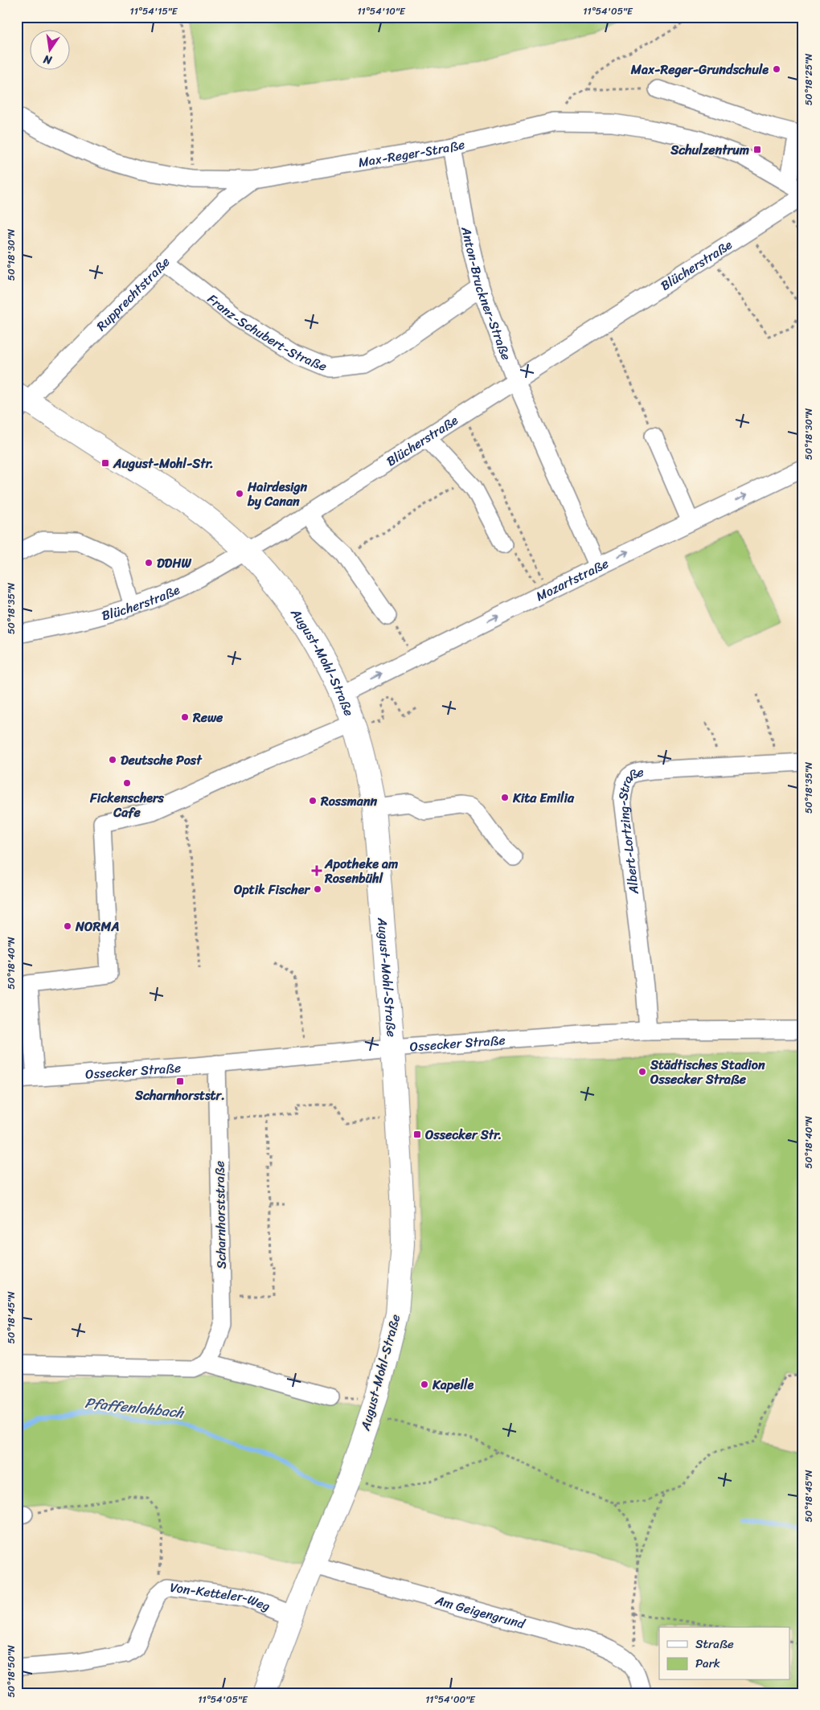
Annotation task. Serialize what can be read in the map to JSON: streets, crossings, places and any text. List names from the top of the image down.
{
  "streets": {
    "main road": ["August-Mohl-Straße"],
    "street": [
      "Max-Reger-Straße",
      "Blücherstraße",
      "Anton-Bruckner-Straße",
      "Rupprechtstraße",
      "Franz-Schubert-Straße",
      "Mozartstraße",
      "Albert-Lortzing-Straße",
      "Ossecker Straße",
      "Scharnhorststraße",
      "Von-Ketteler-Weg",
      "Am Geigengrund"
    ]
  },
  "crossings": [
    ["Max-Reger-Straße", "Anton-Bruckner-Straße"],
    ["Max-Reger-Straße", "Rupprechtstraße"],
    ["Blücherstraße", "Anton-Bruckner-Straße"],
    ["Blücherstraße", "August-Mohl-Straße"],
    ["Anton-Bruckner-Straße", "Franz-Schubert-Straße"],
    ["Anton-Bruckner-Straße", "Mozartstraße"],
    ["Rupprechtstraße", "Franz-Schubert-Straße"],
    ["Rupprechtstraße", "August-Mohl-Straße"],
    ["Mozartstraße", "August-Mohl-Straße"],
    ["August-Mohl-Straße", "Ossecker Straße"],
    ["August-Mohl-Straße", "Von-Ketteler-Weg"],
    ["August-Mohl-Straße", "Am Geigengrund"],
    ["Albert-Lortzing-Straße", "Ossecker Straße"],
    ["Ossecker Straße", "Scharnhorststraße"]
  ],
  "one_way": ["Mozartstraße"],
  "water": ["Pfaffenlohbach"],
  "places": {
    "other": [
      "Max-Reger-Grundschule",
      "Hairdesign by Canan",
      "DDHW",
      "Rewe",
      "Deutsche Post",
      "Fickenschers Cafe",
      "Kita Emilia",
      "Rossmann",
      "Optik Fischer",
      "NORMA",
      "Städtisches Stadion Ossecker Straße",
      "Kapelle"
    ],
    "transit": [
      "Schulzentrum",
      "August-Mohl-Str.",
      "Scharnhorststr.",
      "Ossecker Str."
    ],
    "health": ["Apotheke am Rosenbühl"]
  },
  "legend": ["Straße", "Park"],
  "north": "bottom",
  "coordinates": [
    "11°54'15\"E",
    "11°54'10\"E",
    "11°54'05\"E",
    "50°18'25\"N",
    "50°18'30\"N",
    "50°18'35\"N",
    "50°18'40\"N",
    "50°18'45\"N",
    "50°18'50\"N",
    "11°54'00\"E"
  ]
}
